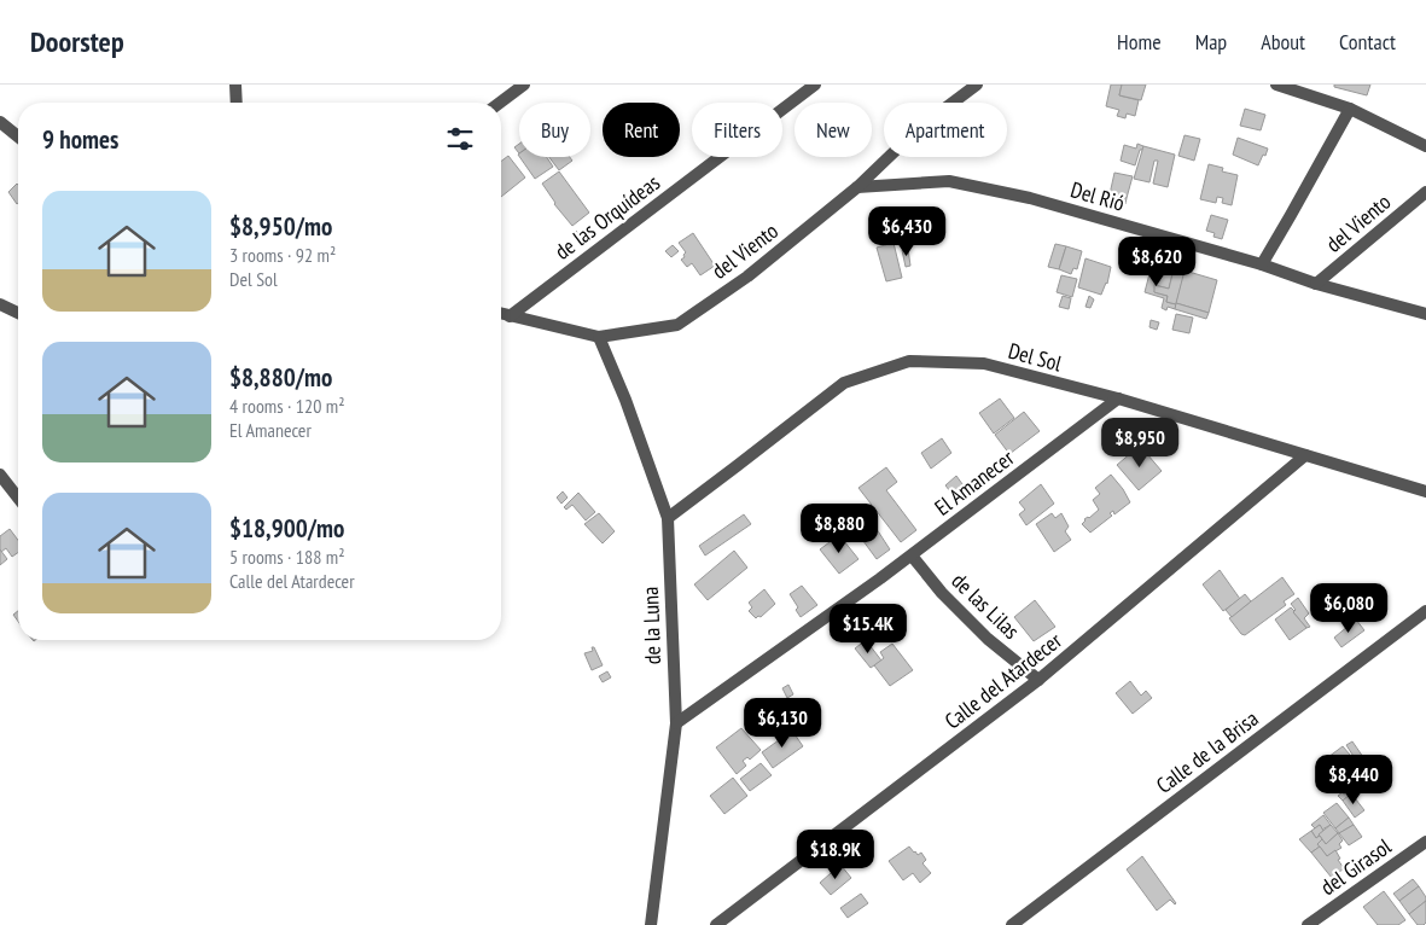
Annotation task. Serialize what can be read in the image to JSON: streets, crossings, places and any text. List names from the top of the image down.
{
  "streets": {
    "street": [
      "Del Rió",
      "de las Orquídeas",
      "del Viento",
      "Del Sol",
      "El Amanecer",
      "de las Lilas",
      "de la Luna",
      "Calle del Atardecer",
      "Calle de la Brisa",
      "del Girasol"
    ]
  },
  "crossings": [
    ["Del Rió", "del Viento"],
    ["de las Orquídeas", "del Viento"],
    ["del Viento", "de la Luna"],
    ["Del Sol", "El Amanecer"],
    ["Del Sol", "de la Luna"],
    ["Del Sol", "Calle del Atardecer"],
    ["El Amanecer", "de las Lilas"],
    ["El Amanecer", "de la Luna"],
    ["de las Lilas", "Calle del Atardecer"]
  ],
  "page": {
    "header": "Doorstep",
    "nav": [
      "Home",
      "Map",
      "About",
      "Contact"
    ],
    "chip": [
      "Buy",
      "Rent",
      "Filters",
      "New",
      "Apartment"
    ],
    "heading": "9 homes",
    "list": [
      {
        "name": "$8,950/mo",
        "note": "3 rooms · 92 m² · Del Sol"
      },
      {
        "name": "$8,880/mo",
        "note": "4 rooms · 120 m² · El Amanecer"
      },
      {
        "name": "$18,900/mo",
        "note": "5 rooms · 188 m² · Calle del Atardecer"
      }
    ],
    "price": [
      "$6,430",
      "$8,620",
      "$8,950",
      "$8,880",
      "$6,080",
      "$15.4K",
      "$6,130",
      "$8,440",
      "$18.9K"
    ]
  }
}
